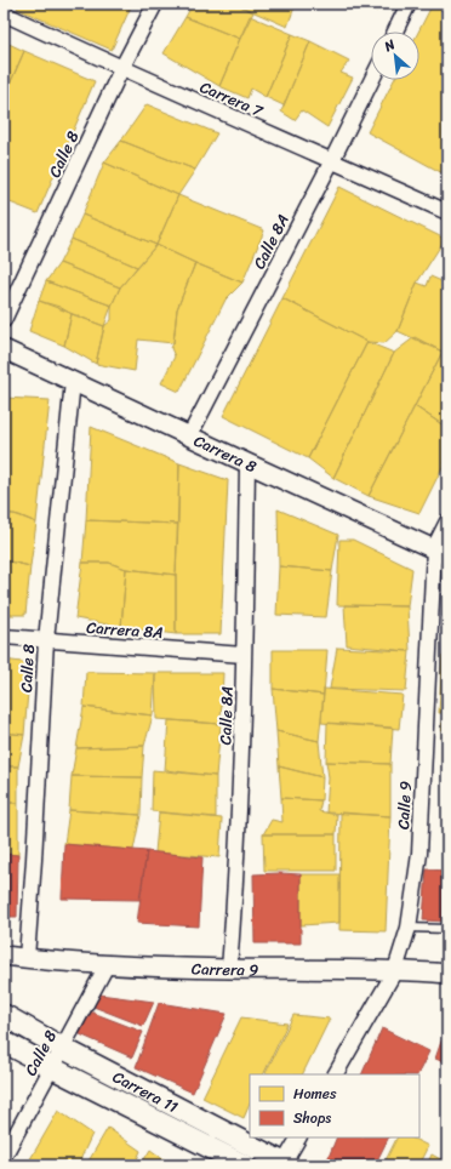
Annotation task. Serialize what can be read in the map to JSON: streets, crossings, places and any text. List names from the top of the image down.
{
  "streets": {
    "main road": ["Carrera 11"],
    "street": [
      "Carrera 7",
      "Calle 8",
      "Calle 8A",
      "Carrera 8",
      "Carrera 8A",
      "Calle 9",
      "Carrera 9"
    ]
  },
  "crossings": [
    ["Carrera 7", "Calle 8"],
    ["Carrera 7", "Calle 8A"],
    ["Calle 8", "Carrera 8"],
    ["Calle 8", "Carrera 8A"],
    ["Calle 8", "Carrera 9"],
    ["Calle 8", "Carrera 11"],
    ["Calle 8A", "Carrera 8"],
    ["Calle 8A", "Carrera 8A"],
    ["Calle 8A", "Carrera 9"],
    ["Carrera 8", "Calle 9"],
    ["Calle 9", "Carrera 9"]
  ],
  "legend": ["Homes", "Shops"],
  "north": "top left"
}
